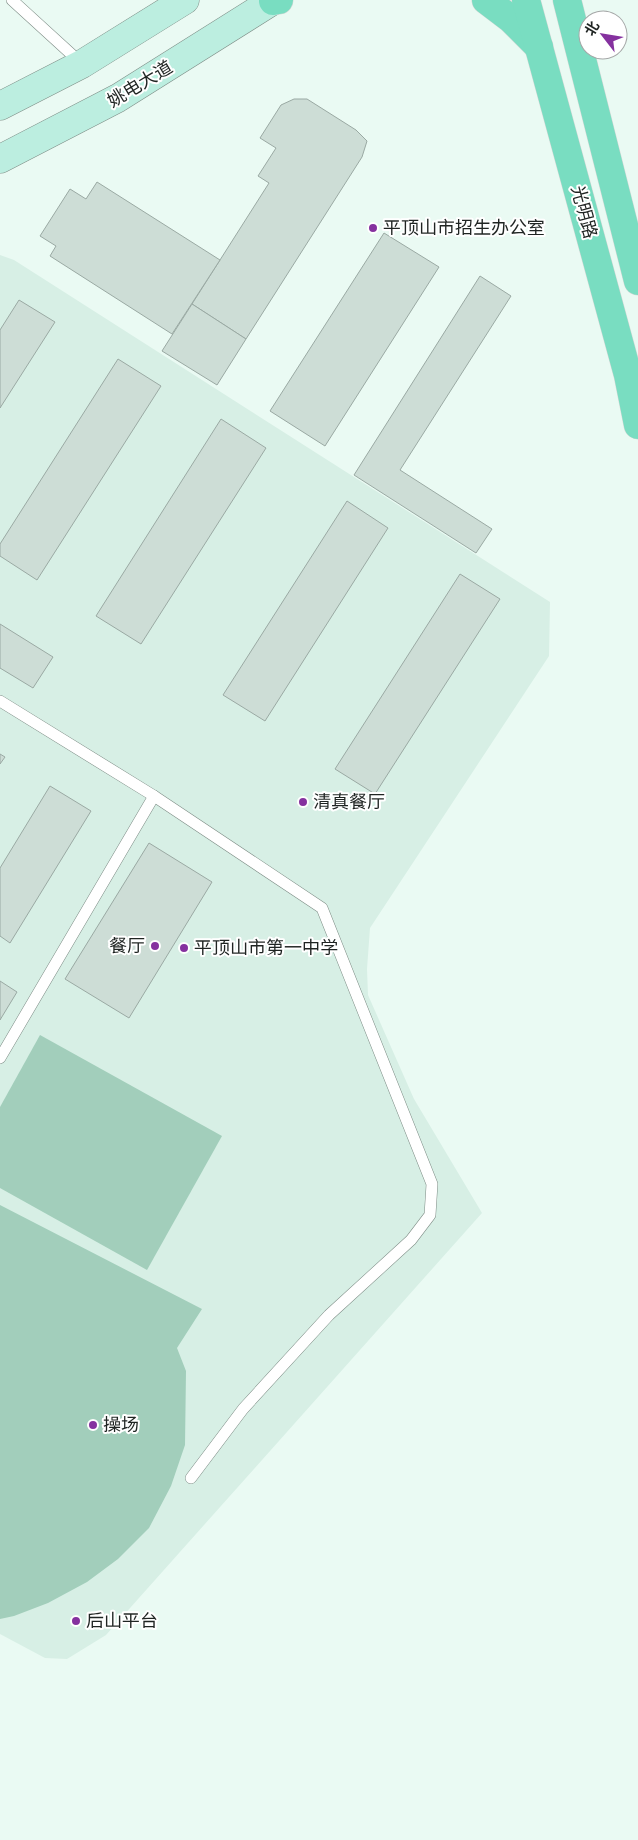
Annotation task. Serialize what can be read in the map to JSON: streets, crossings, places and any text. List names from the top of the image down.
{
  "streets": {
    "main road": ["姚电大道", "光明路"]
  },
  "places": [
    "平顶山市招生办公室",
    "清真餐厅",
    "餐厅",
    "平顶山市第一中学",
    "操场",
    "后山平台"
  ],
  "north": "top left"
}
